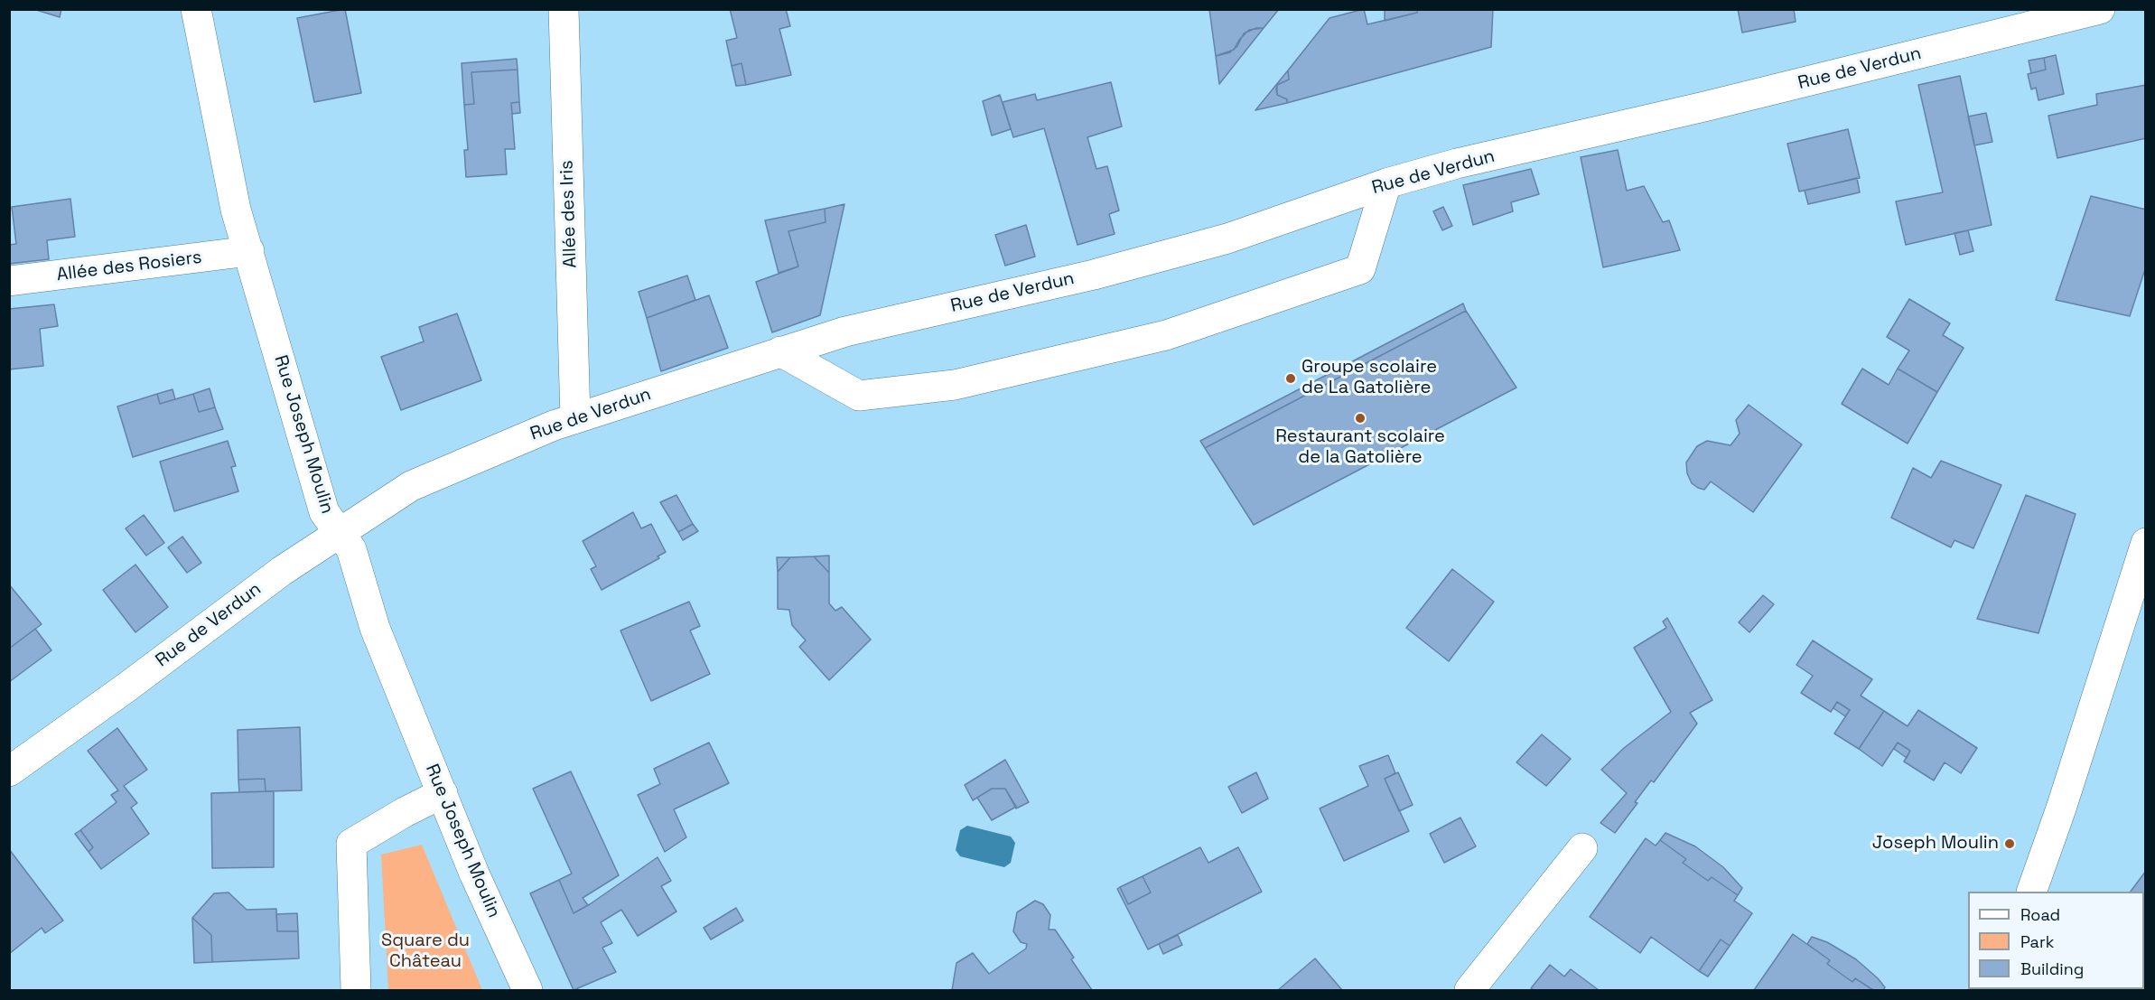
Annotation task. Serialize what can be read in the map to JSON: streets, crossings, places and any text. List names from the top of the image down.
{
  "streets": {
    "street": [
      "Rue de Verdun",
      "Allée des Iris",
      "Allée des Rosiers",
      "Rue Joseph Moulin"
    ]
  },
  "crossings": [
    ["Rue de Verdun", "Allée des Iris"],
    ["Rue de Verdun", "Rue Joseph Moulin"],
    ["Allée des Rosiers", "Rue Joseph Moulin"]
  ],
  "parks": ["Square du Château"],
  "places": ["Groupe scolaire de La Gatolière", "Restaurant scolaire de la Gatolière", "Joseph Moulin"],
  "legend": ["Road", "Park", "Building"]
}
